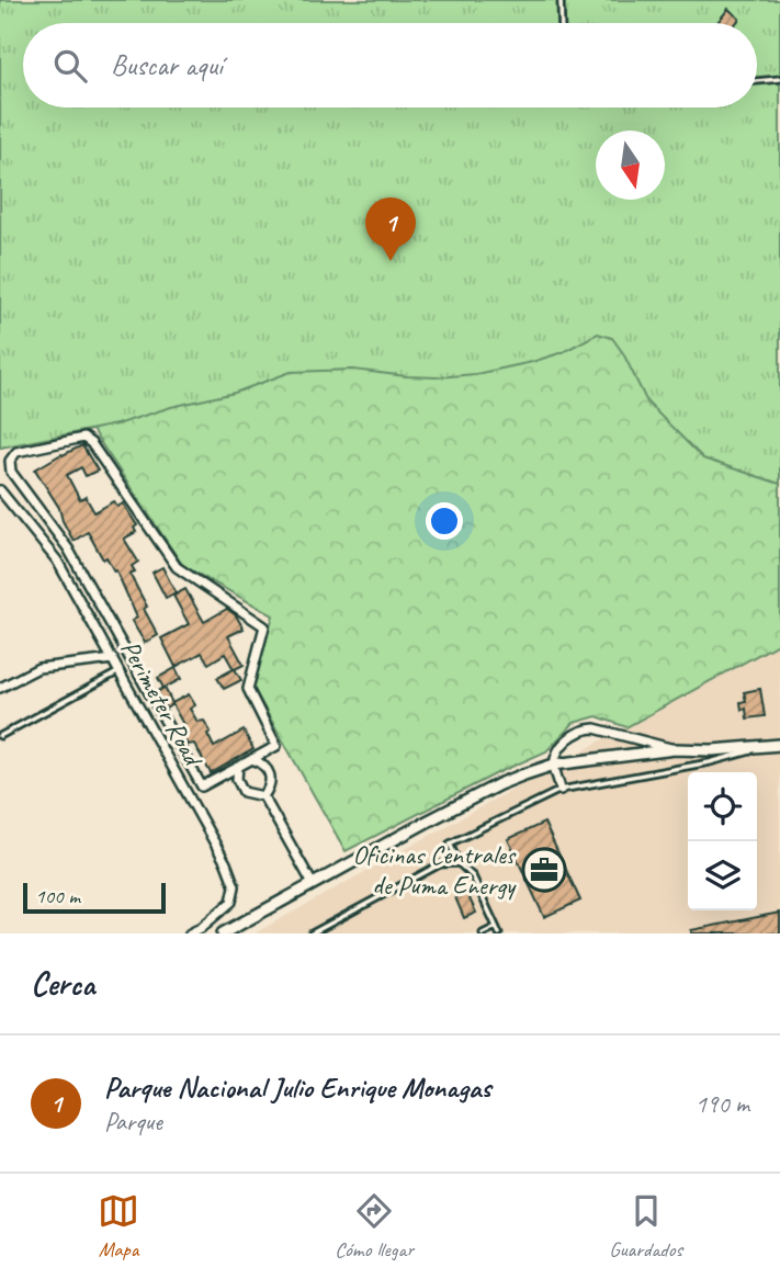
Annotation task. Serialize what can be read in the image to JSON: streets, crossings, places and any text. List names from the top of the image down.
{
  "streets": {
    "street": ["Perimeter Road"]
  },
  "places": {
    "office": ["Oficinas Centrales de Puma Energy"]
  },
  "scale_bar": "100 m",
  "north": "bottom",
  "page": {
    "search": "Buscar aquí",
    "pins": "1",
    "scale": "100 m",
    "heading": "Cerca",
    "list": [
      {
        "mark": "1",
        "name": "Parque Nacional Julio Enrique Monagas",
        "note": "Parque",
        "value": "190 m"
      }
    ],
    "nav": ["Mapa", "Cómo llegar", "Guardados"]
  }
}
